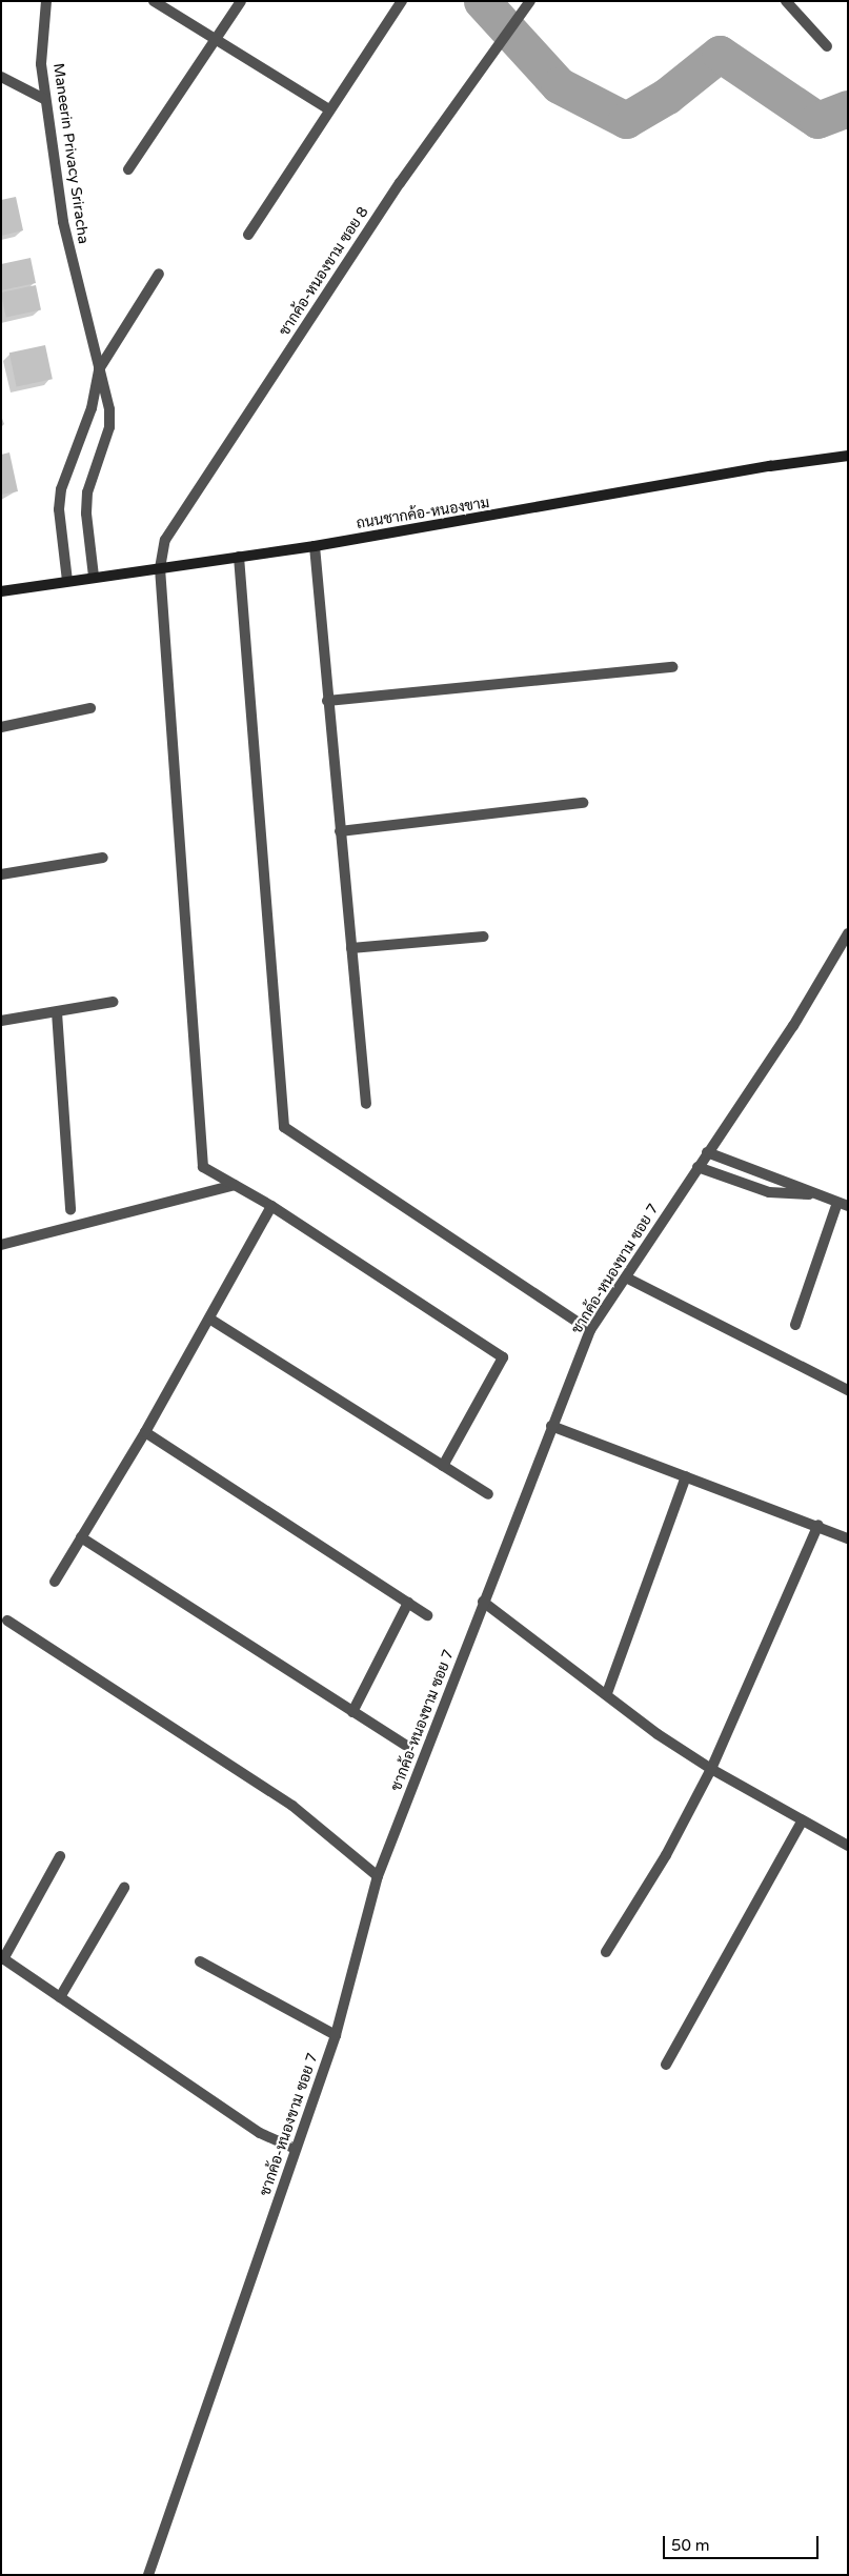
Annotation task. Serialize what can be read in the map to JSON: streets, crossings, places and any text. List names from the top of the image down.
{
  "streets": {
    "street": [
      "Maneerin Privacy Sriracha",
      "ชากค้อ-หนองขาม ซอย 8",
      "ถนนชากค้อ-หนองขาม",
      "ชากค้อ-หนองขาม ซอย 7"
    ]
  },
  "crossings": [
    ["Maneerin Privacy Sriracha", "ถนนชากค้อ-หนองขาม"],
    ["ชากค้อ-หนองขาม ซอย 8", "ถนนชากค้อ-หนองขาม"]
  ],
  "scale_bar": "50 m"
}
